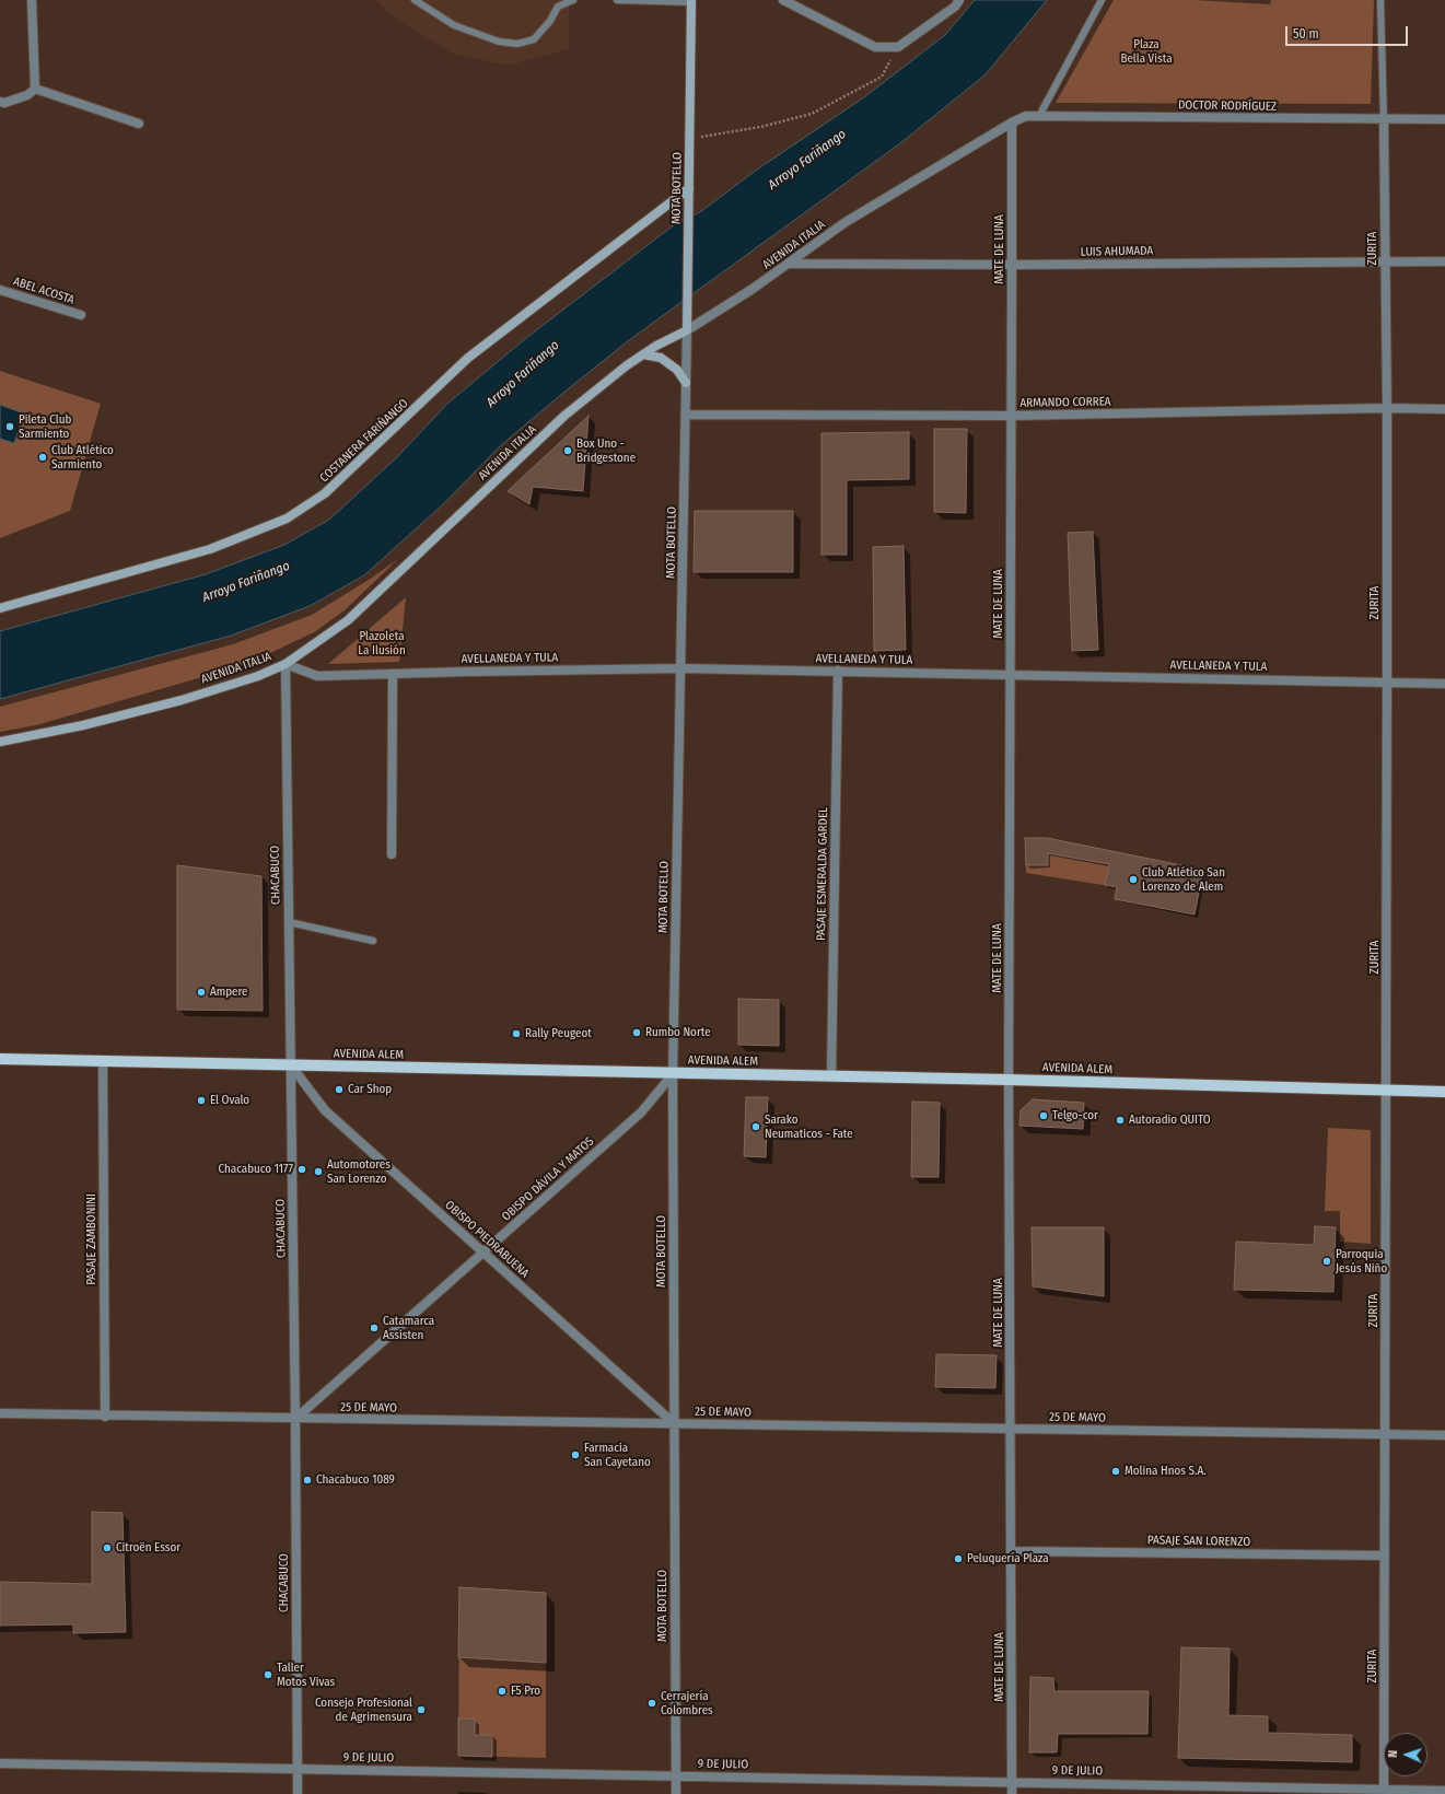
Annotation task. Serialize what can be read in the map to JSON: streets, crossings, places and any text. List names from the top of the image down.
{
  "streets": {
    "main road": ["AVENIDA ALEM"],
    "street": [
      "DOCTOR RODRÍGUEZ",
      "MOTA BOTELLO",
      "AVENIDA ITALIA",
      "ZURITA",
      "MATE DE LUNA",
      "LUIS AHUMADA",
      "ABEL ACOSTA",
      "ARMANDO CORREA",
      "COSTANERA FARIÑANGO",
      "AVELLANEDA Y TULA",
      "PASAJE ESMERALDA GARDEL",
      "CHACABUCO",
      "OBISPO DÁVILA Y MATOS",
      "PASAJE ZAMBONINI",
      "OBISPO PIEDRABUENA",
      "25 DE MAYO",
      "PASAJE SAN LORENZO",
      "9 DE JULIO"
    ]
  },
  "crossings": [
    ["DOCTOR RODRÍGUEZ", "AVENIDA ITALIA"],
    ["DOCTOR RODRÍGUEZ", "ZURITA"],
    ["DOCTOR RODRÍGUEZ", "MATE DE LUNA"],
    ["MOTA BOTELLO", "AVENIDA ITALIA"],
    ["MOTA BOTELLO", "ARMANDO CORREA"],
    ["MOTA BOTELLO", "COSTANERA FARIÑANGO"],
    ["MOTA BOTELLO", "AVELLANEDA Y TULA"],
    ["MOTA BOTELLO", "AVENIDA ALEM"],
    ["MOTA BOTELLO", "OBISPO DÁVILA Y MATOS"],
    ["MOTA BOTELLO", "OBISPO PIEDRABUENA"],
    ["MOTA BOTELLO", "25 DE MAYO"],
    ["MOTA BOTELLO", "9 DE JULIO"],
    ["AVENIDA ITALIA", "MATE DE LUNA"],
    ["AVENIDA ITALIA", "LUIS AHUMADA"],
    ["AVENIDA ITALIA", "AVELLANEDA Y TULA"],
    ["AVENIDA ITALIA", "CHACABUCO"],
    ["ZURITA", "LUIS AHUMADA"],
    ["ZURITA", "ARMANDO CORREA"],
    ["ZURITA", "AVELLANEDA Y TULA"],
    ["ZURITA", "AVENIDA ALEM"],
    ["ZURITA", "25 DE MAYO"],
    ["ZURITA", "PASAJE SAN LORENZO"],
    ["ZURITA", "9 DE JULIO"],
    ["MATE DE LUNA", "LUIS AHUMADA"],
    ["MATE DE LUNA", "ARMANDO CORREA"],
    ["MATE DE LUNA", "AVELLANEDA Y TULA"],
    ["MATE DE LUNA", "AVENIDA ALEM"],
    ["MATE DE LUNA", "25 DE MAYO"],
    ["MATE DE LUNA", "PASAJE SAN LORENZO"],
    ["MATE DE LUNA", "9 DE JULIO"],
    ["AVELLANEDA Y TULA", "PASAJE ESMERALDA GARDEL"],
    ["AVELLANEDA Y TULA", "CHACABUCO"],
    ["PASAJE ESMERALDA GARDEL", "AVENIDA ALEM"],
    ["CHACABUCO", "AVENIDA ALEM"],
    ["CHACABUCO", "OBISPO DÁVILA Y MATOS"],
    ["CHACABUCO", "OBISPO PIEDRABUENA"],
    ["CHACABUCO", "25 DE MAYO"],
    ["CHACABUCO", "9 DE JULIO"],
    ["AVENIDA ALEM", "OBISPO DÁVILA Y MATOS"],
    ["AVENIDA ALEM", "PASAJE ZAMBONINI"],
    ["AVENIDA ALEM", "OBISPO PIEDRABUENA"],
    ["OBISPO DÁVILA Y MATOS", "OBISPO PIEDRABUENA"],
    ["OBISPO DÁVILA Y MATOS", "25 DE MAYO"],
    ["PASAJE ZAMBONINI", "25 DE MAYO"],
    ["OBISPO PIEDRABUENA", "25 DE MAYO"]
  ],
  "water": ["Arroyo Fariñango"],
  "parks": ["Plaza Bella Vista", "Plazoleta La Ilusión"],
  "places": [
    "Pileta Club Sarmiento",
    "Box Uno - Bridgestone",
    "Club Atlético Sarmiento",
    "Club Atlético San Lorenzo de Alem",
    "Ampere",
    "Rumbo Norte",
    "Rally Peugeot",
    "Car Shop",
    "El Ovalo",
    "Telgo-cor",
    "Autoradio QUITO",
    "Sarako Neumaticos - Fate",
    "Chacabuco 1177",
    "Automotores San Lorenzo",
    "Parroquia Jesús Niño",
    "Catamarca Assisten",
    "Farmacia San Cayetano",
    "Molina Hnos S.A.",
    "Chacabuco 1089",
    "Citroën Essor",
    "Peluquería Plaza",
    "Taller Motos Vivas",
    "F5 Pro",
    "Cerrajería Colombres",
    "Consejo Profesional de Agrimensura"
  ],
  "scale_bar": "50 m",
  "north": "left"
}
